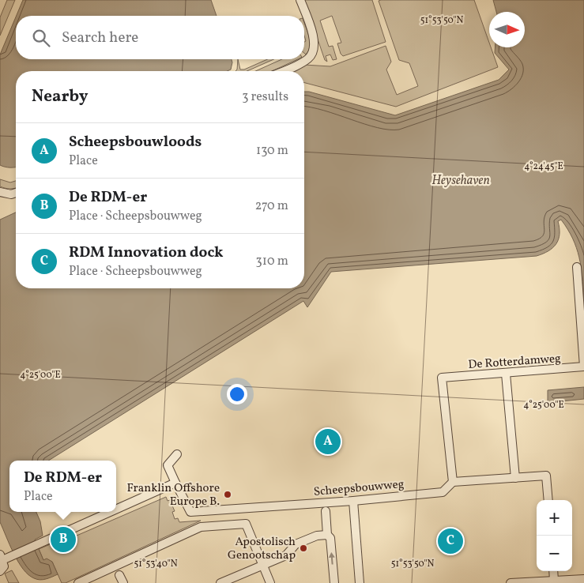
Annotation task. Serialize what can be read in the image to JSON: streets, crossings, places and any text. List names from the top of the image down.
{
  "streets": {
    "street": ["De Rotterdamweg", "Scheepsbouwweg"]
  },
  "crossings": [
    ["De Rotterdamweg", "Scheepsbouwweg"]
  ],
  "water": ["Heysehaven"],
  "places": ["Franklin Offshore Europe B.", "Apostolisch Genootschap"],
  "north": "right",
  "page": {
    "search": "Search here",
    "heading": ["Nearby", "3 results"],
    "list": [
      {
        "mark": "A",
        "name": "Scheepsbouwloods",
        "note": "Place",
        "value": "130 m"
      },
      {
        "mark": "B",
        "name": "De RDM-er",
        "note": "Place · Scheepsbouwweg",
        "value": "270 m"
      },
      {
        "mark": "C",
        "name": "RDM Innovation dock",
        "note": "Place · Scheepsbouwweg",
        "value": "310 m"
      }
    ],
    "pins": ["A", "B", "C"],
    "popup": ["De RDM-er", "Place"],
    "map_buttons": ["+", "−"]
  },
  "coordinates": [
    "51°53'50\"N",
    "4°24'45\"E",
    "4°25'00\"E",
    "51°53'40\"N"
  ]
}
